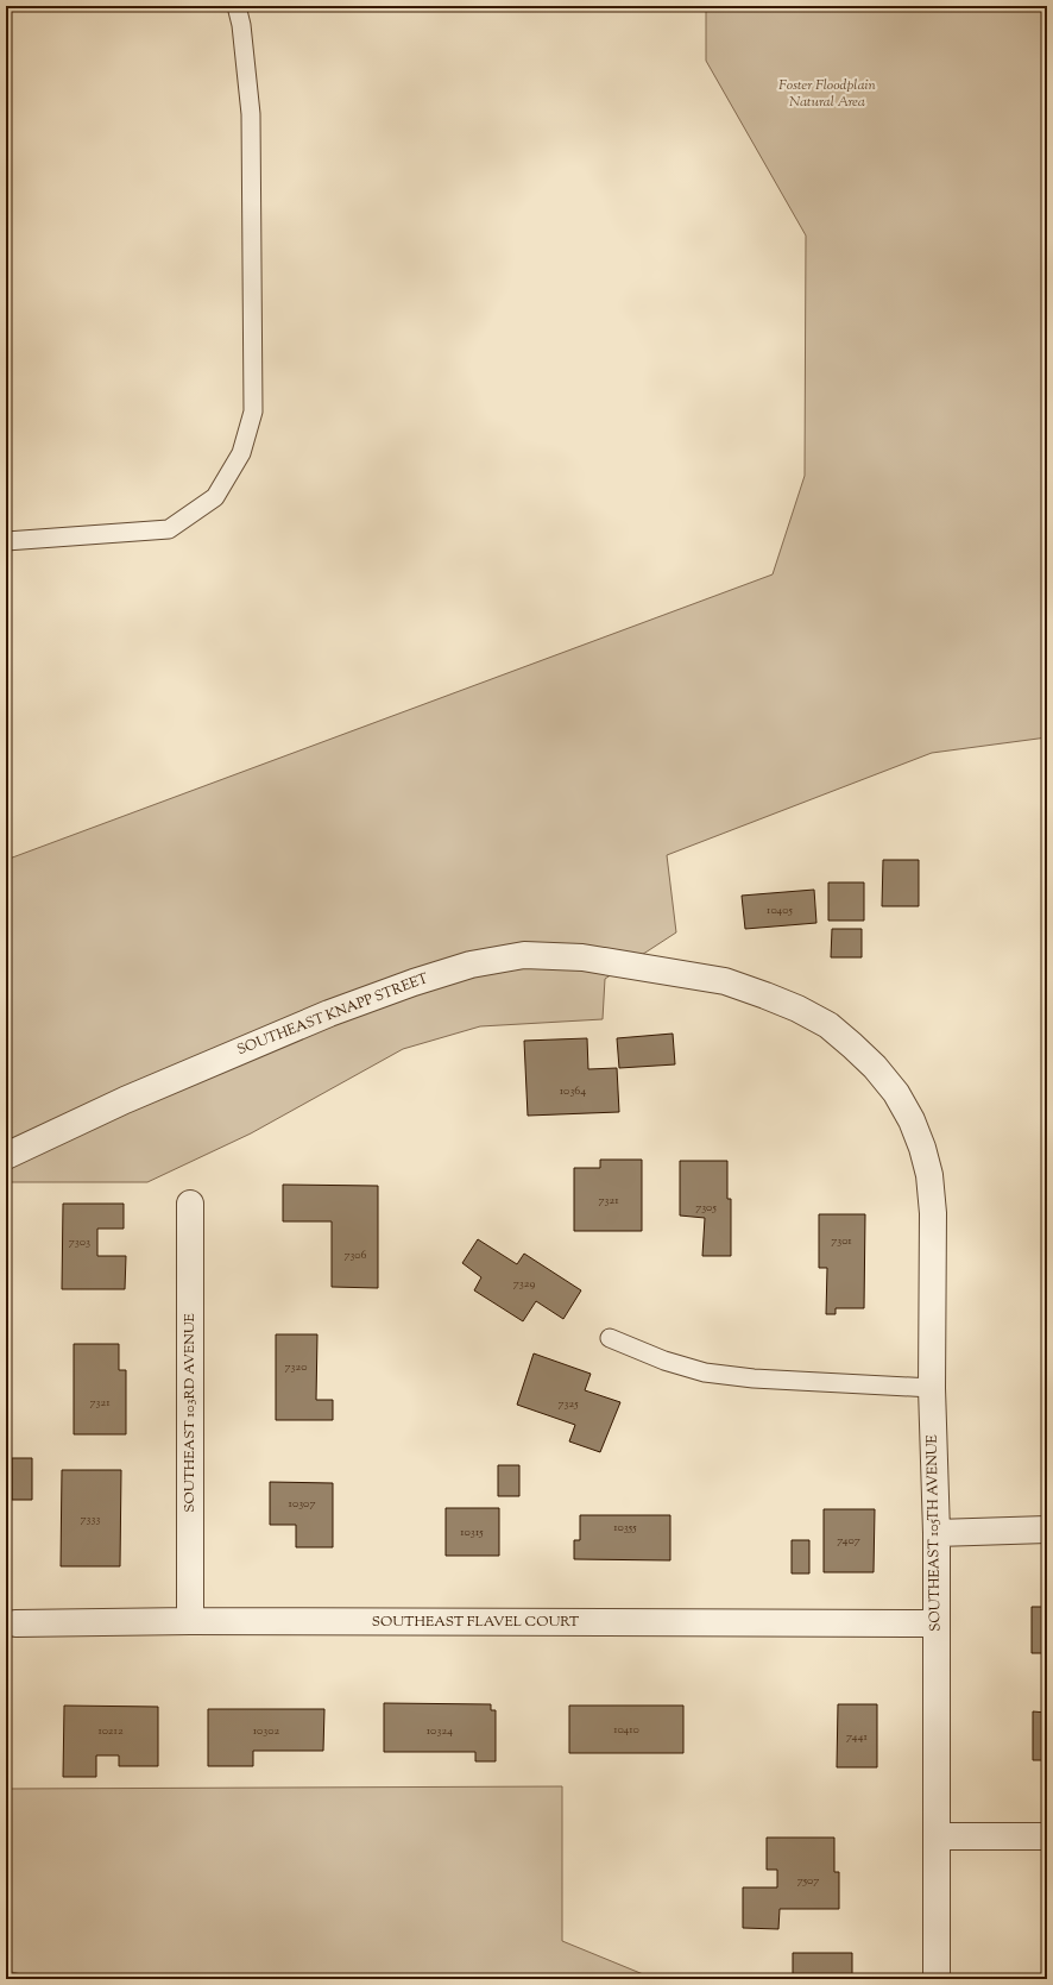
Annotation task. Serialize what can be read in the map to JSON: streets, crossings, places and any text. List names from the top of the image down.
{
  "streets": {
    "street": [
      "SOUTHEAST KNAPP STREET",
      "SOUTHEAST 103RD AVENUE",
      "SOUTHEAST 105TH AVENUE",
      "SOUTHEAST FLAVEL COURT"
    ]
  },
  "crossings": [
    ["SOUTHEAST KNAPP STREET", "SOUTHEAST 105TH AVENUE"],
    ["SOUTHEAST 103RD AVENUE", "SOUTHEAST FLAVEL COURT"],
    ["SOUTHEAST 105TH AVENUE", "SOUTHEAST FLAVEL COURT"]
  ],
  "parks": ["Foster Floodplain Natural Area"],
  "house_numbers": [
    "10405",
    "10364",
    "7321",
    "7305",
    "7301",
    "7303",
    "7306",
    "7329",
    "7320",
    "7321",
    "7325",
    "10307",
    "7333",
    "10355",
    "10315",
    "7407",
    "10410",
    "10212",
    "10302",
    "10324",
    "7441",
    "7507"
  ]
}
